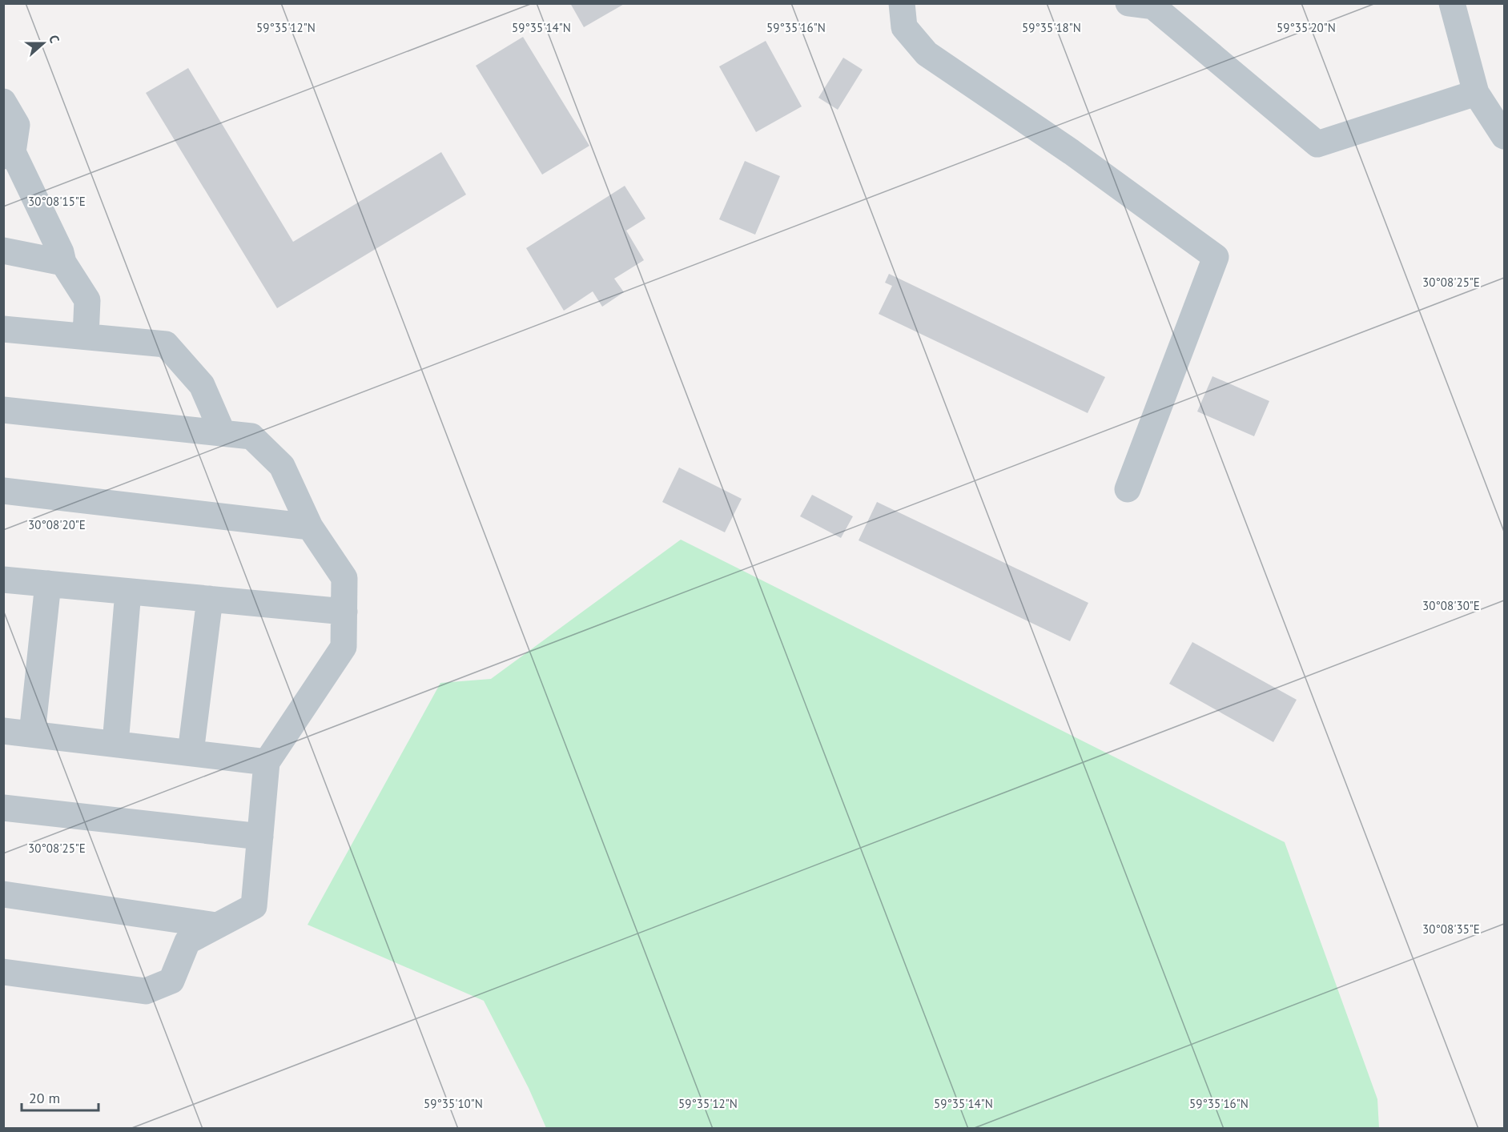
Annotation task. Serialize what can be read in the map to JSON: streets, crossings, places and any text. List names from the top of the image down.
{
  "scale_bar": "20 m",
  "north": "right",
  "coordinates": [
    "59°35'18\"N",
    "59°35'20\"N",
    "59°35'12\"N",
    "59°35'14\"N",
    "59°35'16\"N",
    "30°08'15\"E",
    "30°08'25\"E",
    "30°08'20\"E",
    "30°08'30\"E",
    "30°08'35\"E",
    "59°35'10\"N"
  ]
}
